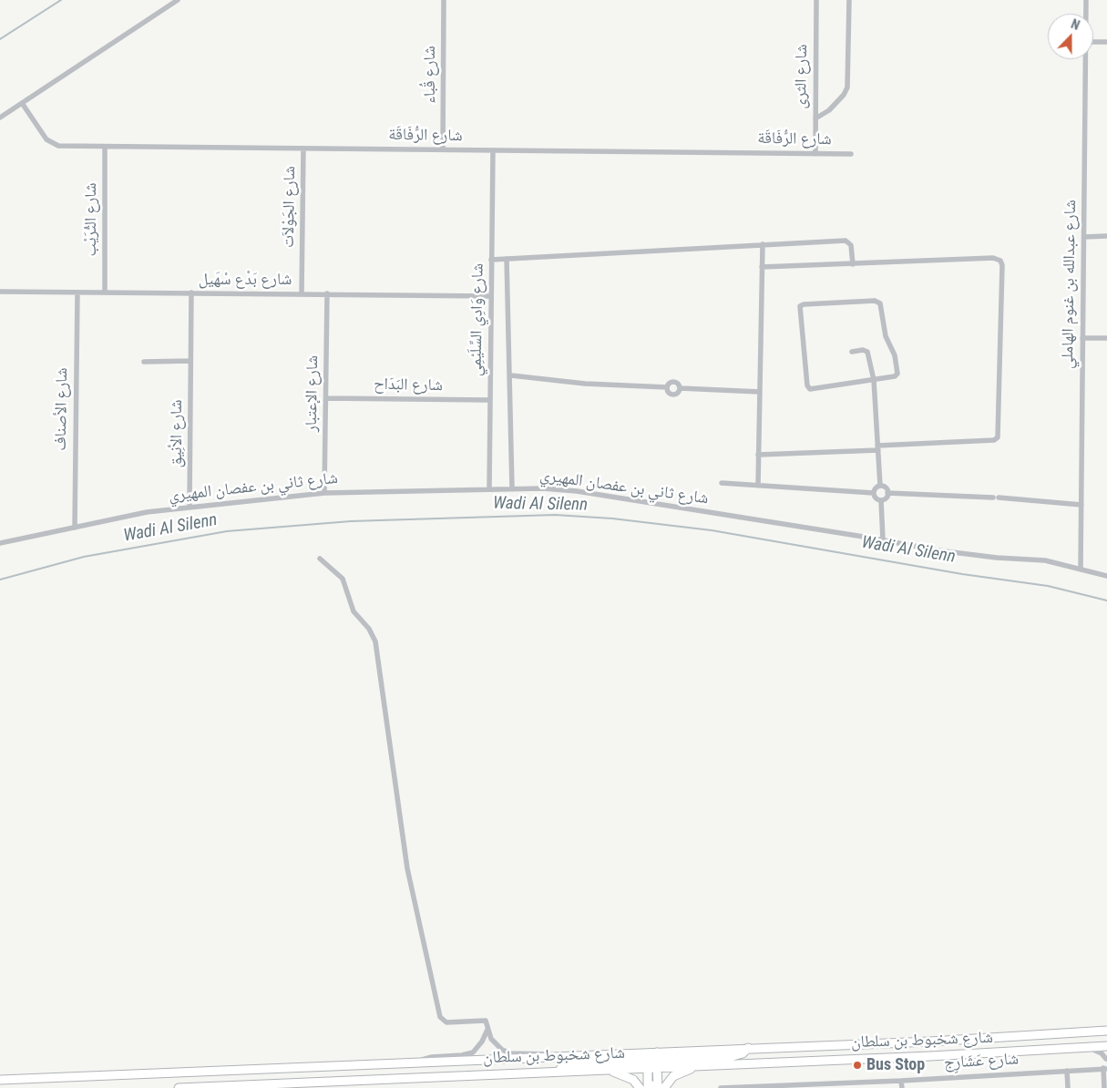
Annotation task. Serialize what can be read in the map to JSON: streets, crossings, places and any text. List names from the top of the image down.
{
  "streets": {
    "main road": ["شارع شخبوط بن سلطان"],
    "street": [
      "شارع قُباء",
      "شارع الثرى",
      "شارع الرُّفَاقَة",
      "شارع الجَوْلاَت",
      "شارع الثُرَيْب",
      "شارع بَدْع سْهَيل",
      "شارع عبدالله بن غنوم الهاملي",
      "شارع وَادِي السِّلَيْمِي",
      "شارع البَدَاح",
      "شارع الإعتبار",
      "شارع الأصناف",
      "شارع الأنِيق",
      "شارع ثاني بن عفصان المهيري",
      "شارع عَشَارِج"
    ]
  },
  "crossings": [
    ["شارع قُباء", "شارع الرُّفَاقَة"],
    ["شارع الثرى", "شارع الرُّفَاقَة"],
    ["شارع الرُّفَاقَة", "شارع الجَوْلاَت"],
    ["شارع الرُّفَاقَة", "شارع الثُرَيْب"],
    ["شارع الرُّفَاقَة", "شارع وَادِي السِّلَيْمِي"],
    ["شارع الجَوْلاَت", "شارع بَدْع سْهَيل"],
    ["شارع الثُرَيْب", "شارع بَدْع سْهَيل"],
    ["شارع بَدْع سْهَيل", "شارع وَادِي السِّلَيْمِي"],
    ["شارع بَدْع سْهَيل", "شارع الإعتبار"],
    ["شارع بَدْع سْهَيل", "شارع الأصناف"],
    ["شارع بَدْع سْهَيل", "شارع الأنِيق"],
    ["شارع عبدالله بن غنوم الهاملي", "شارع ثاني بن عفصان المهيري"],
    ["شارع وَادِي السِّلَيْمِي", "شارع البَدَاح"],
    ["شارع وَادِي السِّلَيْمِي", "شارع ثاني بن عفصان المهيري"],
    ["شارع البَدَاح", "شارع الإعتبار"],
    ["شارع الإعتبار", "شارع ثاني بن عفصان المهيري"],
    ["شارع الأصناف", "شارع ثاني بن عفصان المهيري"],
    ["شارع الأنِيق", "شارع ثاني بن عفصان المهيري"]
  ],
  "water": ["Wadi Al Silenn"],
  "places": ["Bus Stop"],
  "north": "top"
}
